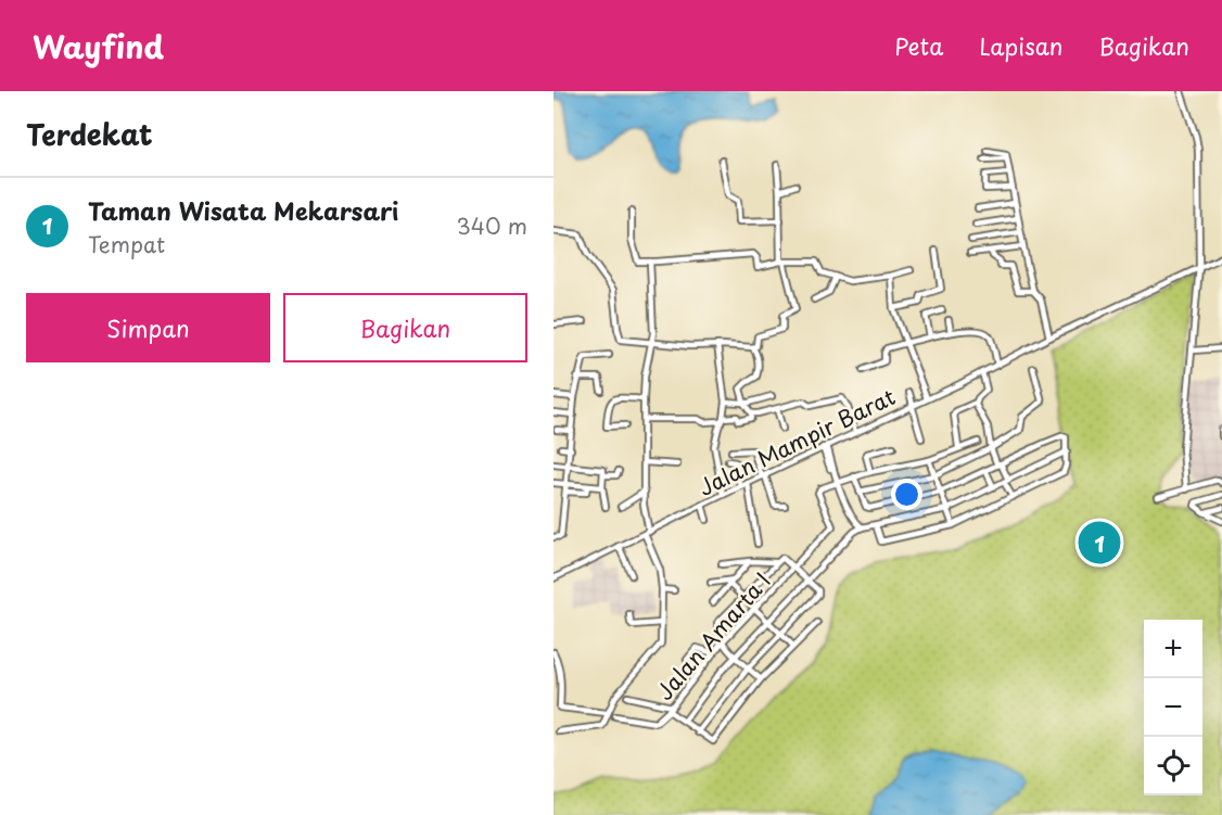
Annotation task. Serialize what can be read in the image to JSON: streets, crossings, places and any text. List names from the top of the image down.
{
  "streets": {
    "street": ["Jalan Mampir Barat", "Jalan Amarta I"]
  },
  "page": {
    "header": "Wayfind",
    "nav": ["Peta", "Lapisan", "Bagikan"],
    "heading": "Terdekat",
    "list": [
      {
        "mark": "1",
        "name": "Taman Wisata Mekarsari",
        "note": "Tempat",
        "value": "340 m"
      }
    ],
    "buttons": ["Simpan", "Bagikan"],
    "pins": "1",
    "map_buttons": ["+", "−"]
  }
}
